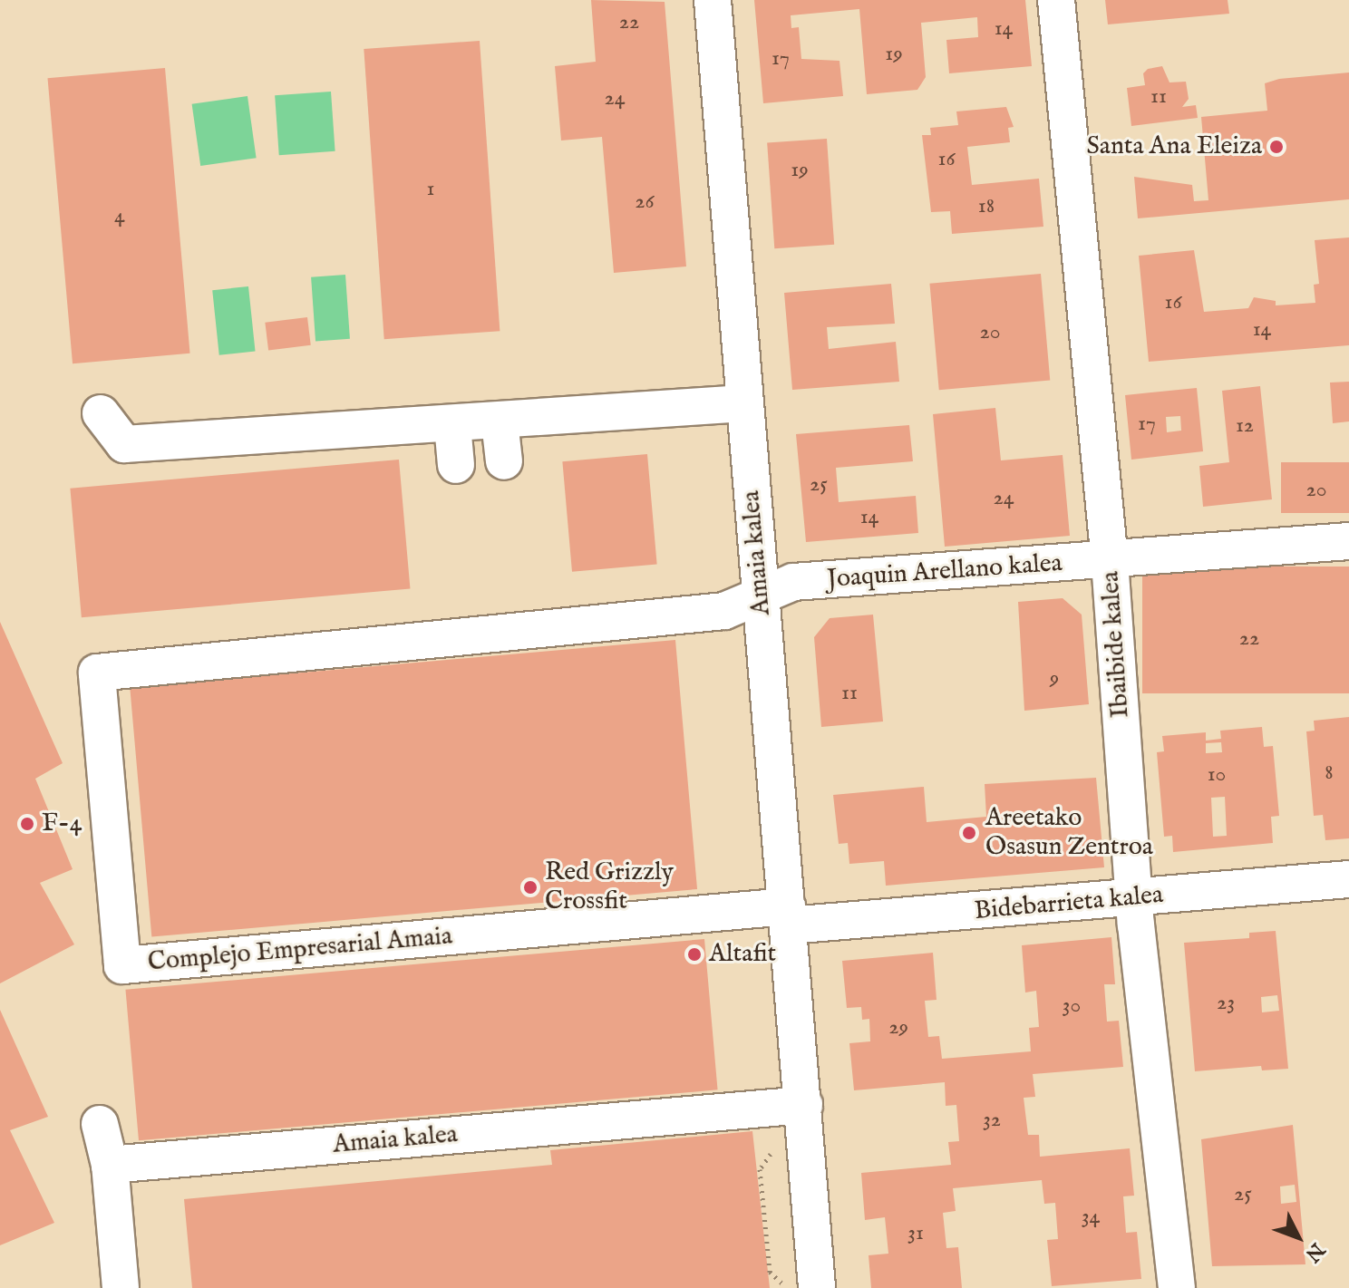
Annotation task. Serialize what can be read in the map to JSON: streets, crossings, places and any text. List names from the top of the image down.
{
  "streets": {
    "street": [
      "Amaia kalea",
      "Joaquin Arellano kalea",
      "Ibaibide kalea",
      "Bidebarrieta kalea",
      "Complejo Empresarial Amaia"
    ]
  },
  "crossings": [
    ["Amaia kalea", "Joaquin Arellano kalea"],
    ["Amaia kalea", "Bidebarrieta kalea"],
    ["Amaia kalea", "Complejo Empresarial Amaia"],
    ["Joaquin Arellano kalea", "Ibaibide kalea"],
    ["Joaquin Arellano kalea", "Complejo Empresarial Amaia"],
    ["Ibaibide kalea", "Bidebarrieta kalea"],
    ["Bidebarrieta kalea", "Complejo Empresarial Amaia"]
  ],
  "places": [
    "Santa Ana Eleiza",
    "F-4",
    "Areetako Osasun Zentroa",
    "Red Grizzly Crossfit",
    "Altafit"
  ],
  "house_numbers": [
    "22",
    "14",
    "19",
    "17",
    "11",
    "24",
    "16",
    "19",
    "1",
    "26",
    "18",
    "4",
    "16",
    "14",
    "20",
    "17",
    "12",
    "25",
    "20",
    "24",
    "14",
    "22",
    "9",
    "11",
    "8",
    "10",
    "23",
    "30",
    "29",
    "32",
    "25",
    "34",
    "31"
  ],
  "north": "bottom right"
}
